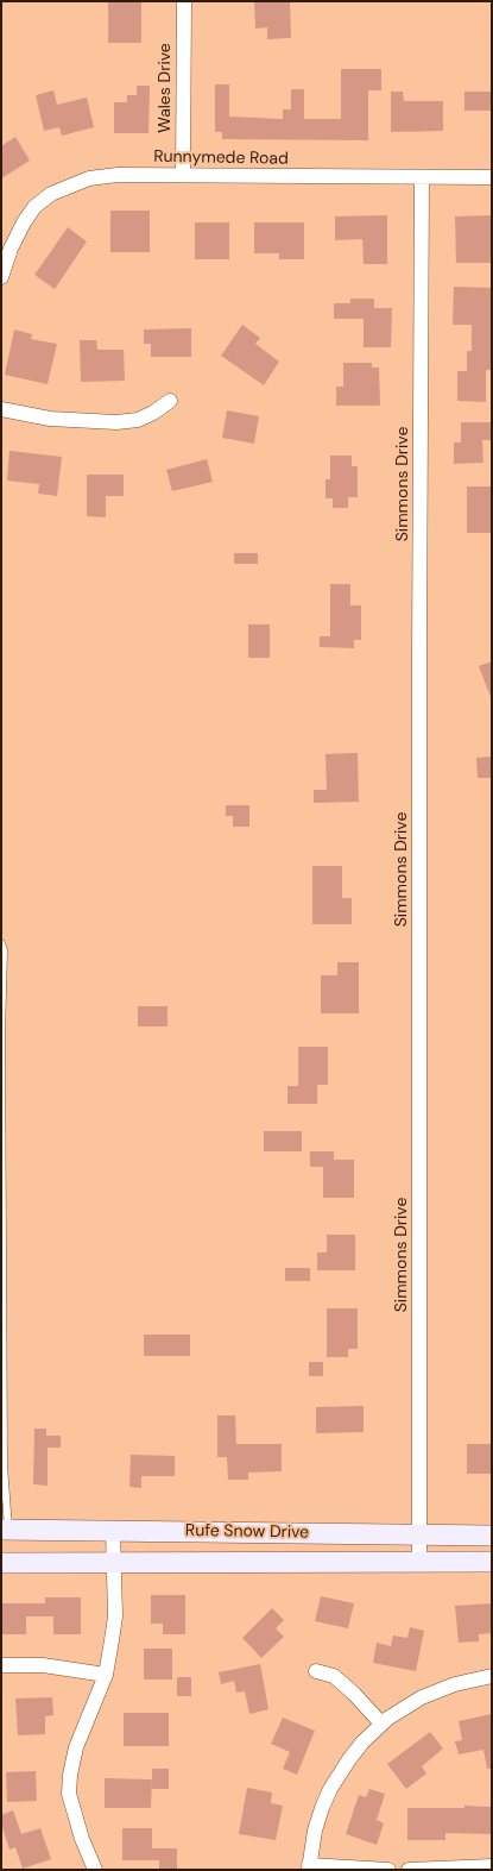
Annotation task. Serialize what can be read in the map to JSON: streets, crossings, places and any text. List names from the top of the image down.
{
  "streets": {
    "main road": ["Rufe Snow Drive"],
    "street": ["Wales Drive", "Runnymede Road", "Simmons Drive"]
  },
  "crossings": [
    ["Wales Drive", "Runnymede Road"],
    ["Runnymede Road", "Simmons Drive"],
    ["Simmons Drive", "Rufe Snow Drive"]
  ]
}
